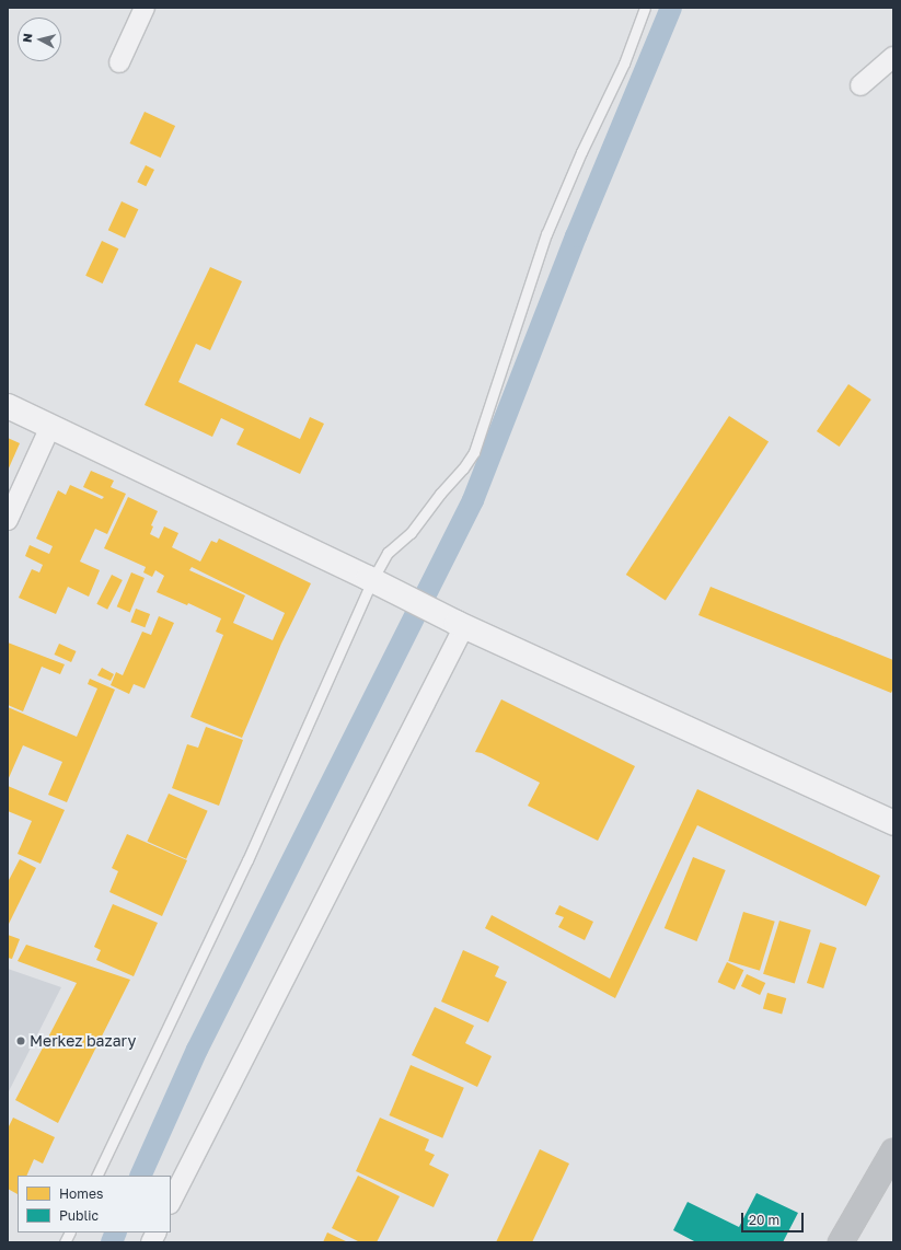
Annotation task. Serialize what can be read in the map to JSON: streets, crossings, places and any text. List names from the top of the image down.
{
  "places": ["Merkez bazary"],
  "legend": ["Homes", "Public"],
  "scale_bar": "20 m",
  "north": "left"
}
